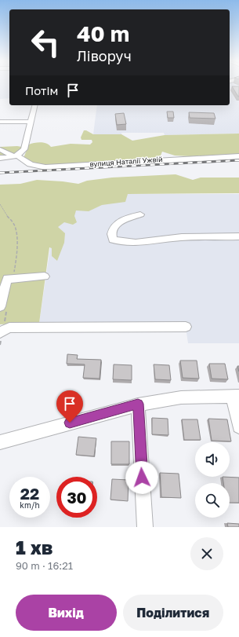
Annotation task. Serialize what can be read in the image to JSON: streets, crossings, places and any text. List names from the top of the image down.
{
  "streets": {
    "street": ["вулиця Наталії Ужвій"]
  },
  "page": {
    "turn": ["40 m", "Ліворуч"],
    "then": "Потім",
    "speed": "22 km/h",
    "limit": "30",
    "heading": ["1 хв", "90 m · 16:21"],
    "buttons": ["Вихід", "Поділитися"]
  }
}
